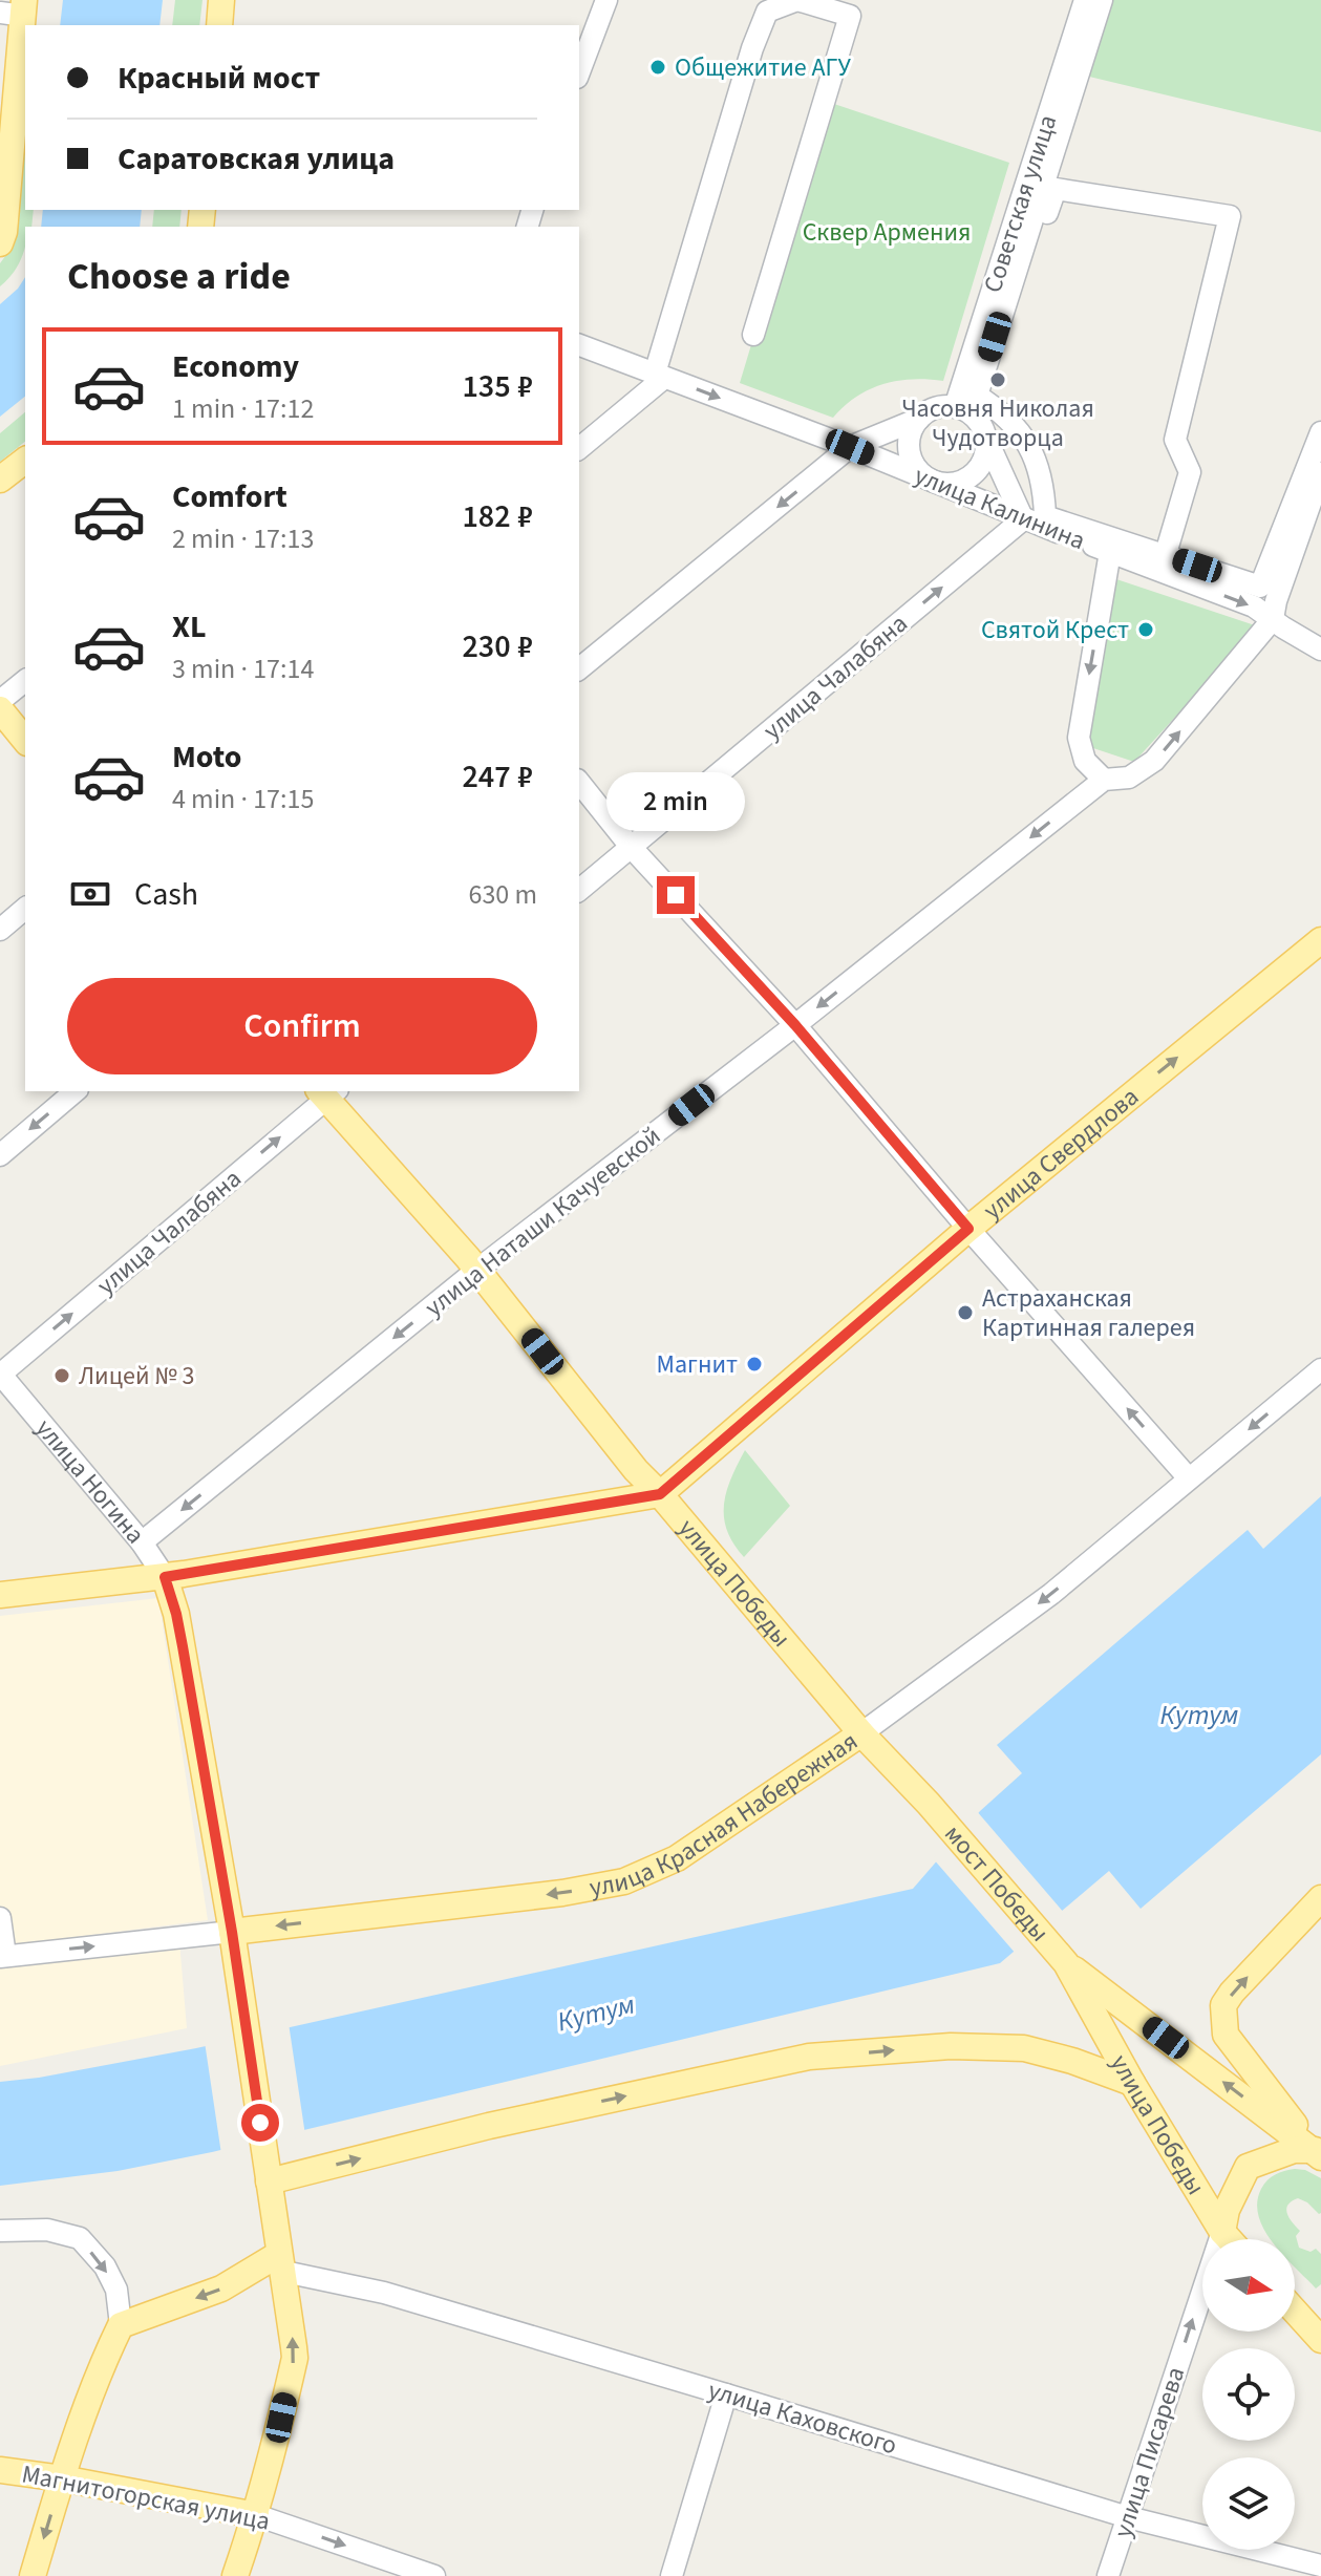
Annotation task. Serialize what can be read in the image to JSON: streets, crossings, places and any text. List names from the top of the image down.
{
  "streets": {
    "main road": [
      "улица Свердлова",
      "улица Ногина",
      "улица Победы",
      "улица Красная Набережная",
      "мост Победы",
      "Магнитогорская улица"
    ],
    "street": [
      "Советская улица",
      "улица Калинина",
      "улица Чалабяна",
      "улица Наташи Качуевской",
      "улица Каховского",
      "улица Писарева"
    ]
  },
  "crossings": [
    ["Советская улица", "улица Калинина"],
    ["улица Калинина", "улица Чалабяна"],
    ["улица Калинина", "улица Наташи Качуевской"],
    ["улица Чалабяна", "улица Ногина"],
    ["улица Чалабяна", "улица Победы"],
    ["улица Свердлова", "улица Победы"],
    ["улица Наташи Качуевской", "улица Ногина"],
    ["улица Наташи Качуевской", "улица Победы"],
    ["улица Ногина", "улица Красная Набережная"],
    ["улица Ногина", "улица Каховского"],
    ["улица Ногина", "Магнитогорская улица"],
    ["улица Победы", "улица Красная Набережная"],
    ["улица Победы", "мост Победы"],
    ["улица Победы", "улица Писарева"],
    ["улица Каховского", "улица Писарева"]
  ],
  "one_way": [
    "улица Калинина",
    "улица Свердлова",
    "улица Писарева",
    "Магнитогорская улица"
  ],
  "water": ["Кутум"],
  "parks": ["Сквер Армения"],
  "places": [
    "Общежитие АГУ",
    "Часовня Николая Чудотворца",
    "Святой Крест",
    "Астраханская Картинная галерея",
    "Магнит",
    "Лицей № 3"
  ],
  "north": "right",
  "page": {
    "banner": ["Красный мост", "Саратовская улица"],
    "heading": "Choose a ride",
    "list": [
      {
        "name": "Economy",
        "note": "1 min · 17:12",
        "value": "135 ₽"
      },
      {
        "name": "Comfort",
        "note": "2 min · 17:13",
        "value": "182 ₽"
      },
      {
        "name": "XL",
        "note": "3 min · 17:14",
        "value": "230 ₽"
      },
      {
        "name": "Moto",
        "note": "4 min · 17:15",
        "value": "247 ₽"
      }
    ],
    "bubble": "2 min",
    "pay": ["Cash", "630 m"],
    "buttons": "Confirm"
  }
}
